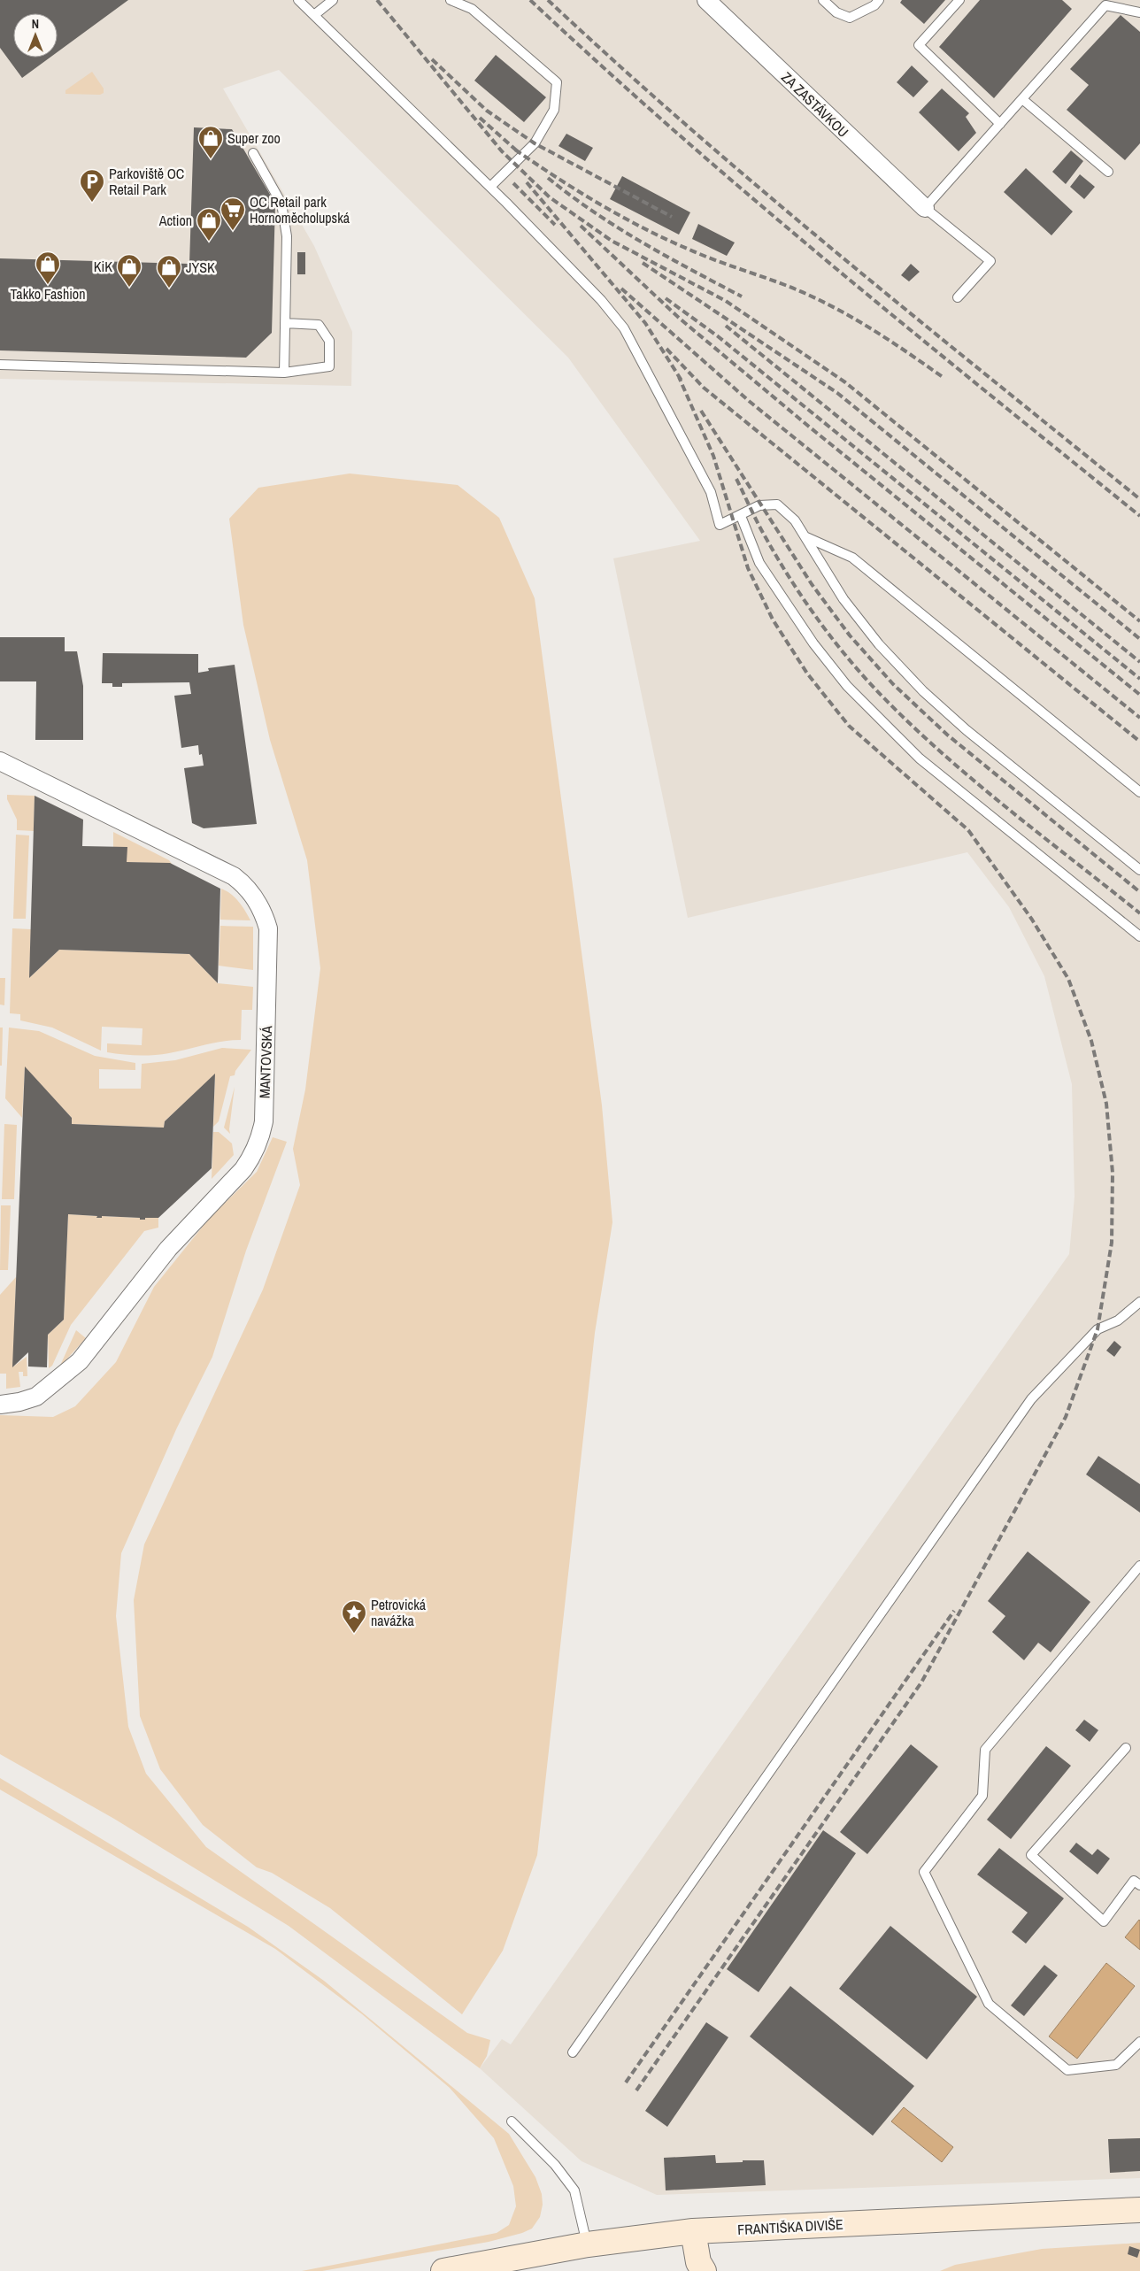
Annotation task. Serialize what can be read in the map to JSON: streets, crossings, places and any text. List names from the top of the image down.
{
  "streets": {
    "main road": ["FRANTIŠKA DIVIŠE"],
    "street": ["ZA ZASTÁVKOU", "MANTOVSKÁ"]
  },
  "places": {
    "shop": [
      "Super zoo",
      "Action",
      "Takko Fashion",
      "KiK",
      "JYSK"
    ],
    "parking": ["Parkoviště OC Retail Park"],
    "supermarket": ["OC Retail park Hornoměcholupská"],
    "place": ["Petrovická navážka"]
  },
  "north": "top"
}
